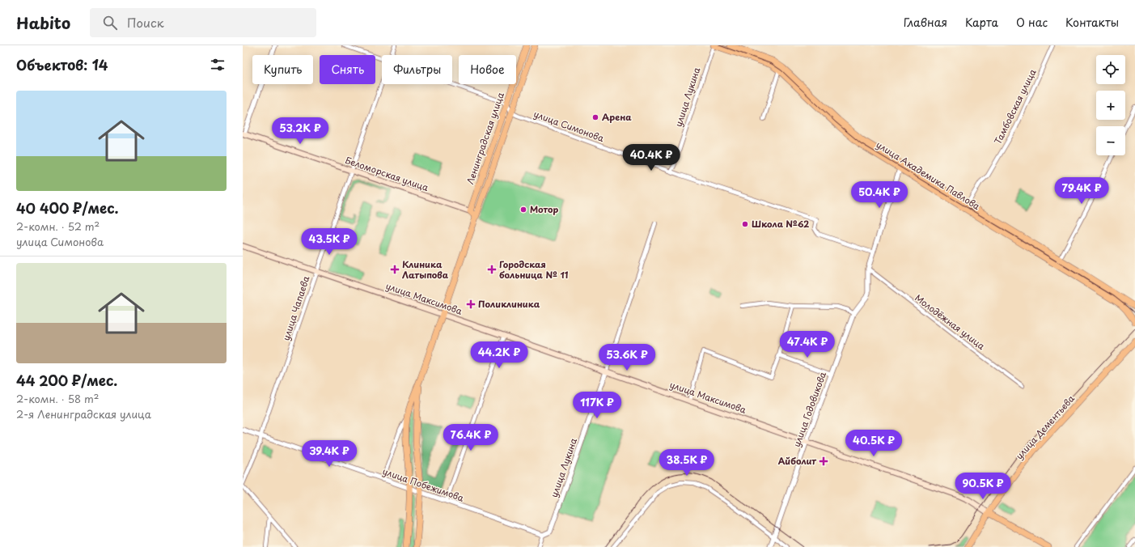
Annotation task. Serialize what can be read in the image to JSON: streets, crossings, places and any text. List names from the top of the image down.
{
  "streets": {
    "main road": [
      "Ленинградская улица",
      "Беломорская улица",
      "улица Академика Павлова",
      "улица Максимова",
      "улица Дементьева"
    ],
    "street": [
      "улица Лукина",
      "Тамбовская улица",
      "улица Симонова",
      "улица Чапаева",
      "Молодёжная улица",
      "улица Годовикова",
      "улица Побежимова"
    ]
  },
  "crossings": [
    ["улица Лукина", "улица Симонова"],
    ["улица Лукина", "улица Академика Павлова"],
    ["улица Лукина", "улица Максимова"],
    ["улица Лукина", "улица Побежимова"],
    ["Тамбовская улица", "улица Академика Павлова"],
    ["улица Симонова", "Ленинградская улица"],
    ["улица Симонова", "улица Годовикова"],
    ["Ленинградская улица", "Беломорская улица"],
    ["Ленинградская улица", "улица Максимова"],
    ["Ленинградская улица", "улица Побежимова"],
    ["Беломорская улица", "улица Чапаева"],
    ["улица Академика Павлова", "улица Годовикова"],
    ["улица Максимова", "улица Чапаева"],
    ["улица Максимова", "улица Годовикова"],
    ["улица Максимова", "улица Дементьева"],
    ["улица Чапаева", "улица Побежимова"],
    ["Молодёжная улица", "улица Годовикова"]
  ],
  "places": {
    "other": ["Арена", "Мотор", "Школа №62"],
    "health": [
      "Клиника Латыпова",
      "Городская больница № 11",
      "Поликлиника",
      "Айболит"
    ]
  },
  "page": {
    "header": "Habito",
    "search": "Поиск",
    "nav": [
      "Главная",
      "Карта",
      "О нас",
      "Контакты"
    ],
    "heading": "Объектов: 14",
    "map_buttons": ["+", "−"],
    "chip": [
      "Купить",
      "Снять",
      "Фильтры",
      "Новое"
    ],
    "list": [
      {
        "name": "40 400 ₽/мес.",
        "note": "2-комн. · 52 m² · улица Симонова"
      },
      {
        "name": "44 200 ₽/мес.",
        "note": "2-комн. · 58 m² · 2-я Ленинградская улица"
      }
    ],
    "price": [
      "53.2K ₽",
      "40.4K ₽",
      "79.4K ₽",
      "50.4K ₽",
      "43.5K ₽",
      "47.4K ₽",
      "44.2K ₽",
      "53.6K ₽",
      "117K ₽",
      "76.4K ₽",
      "40.5K ₽",
      "39.4K ₽",
      "38.5K ₽",
      "90.5K ₽"
    ]
  }
}
